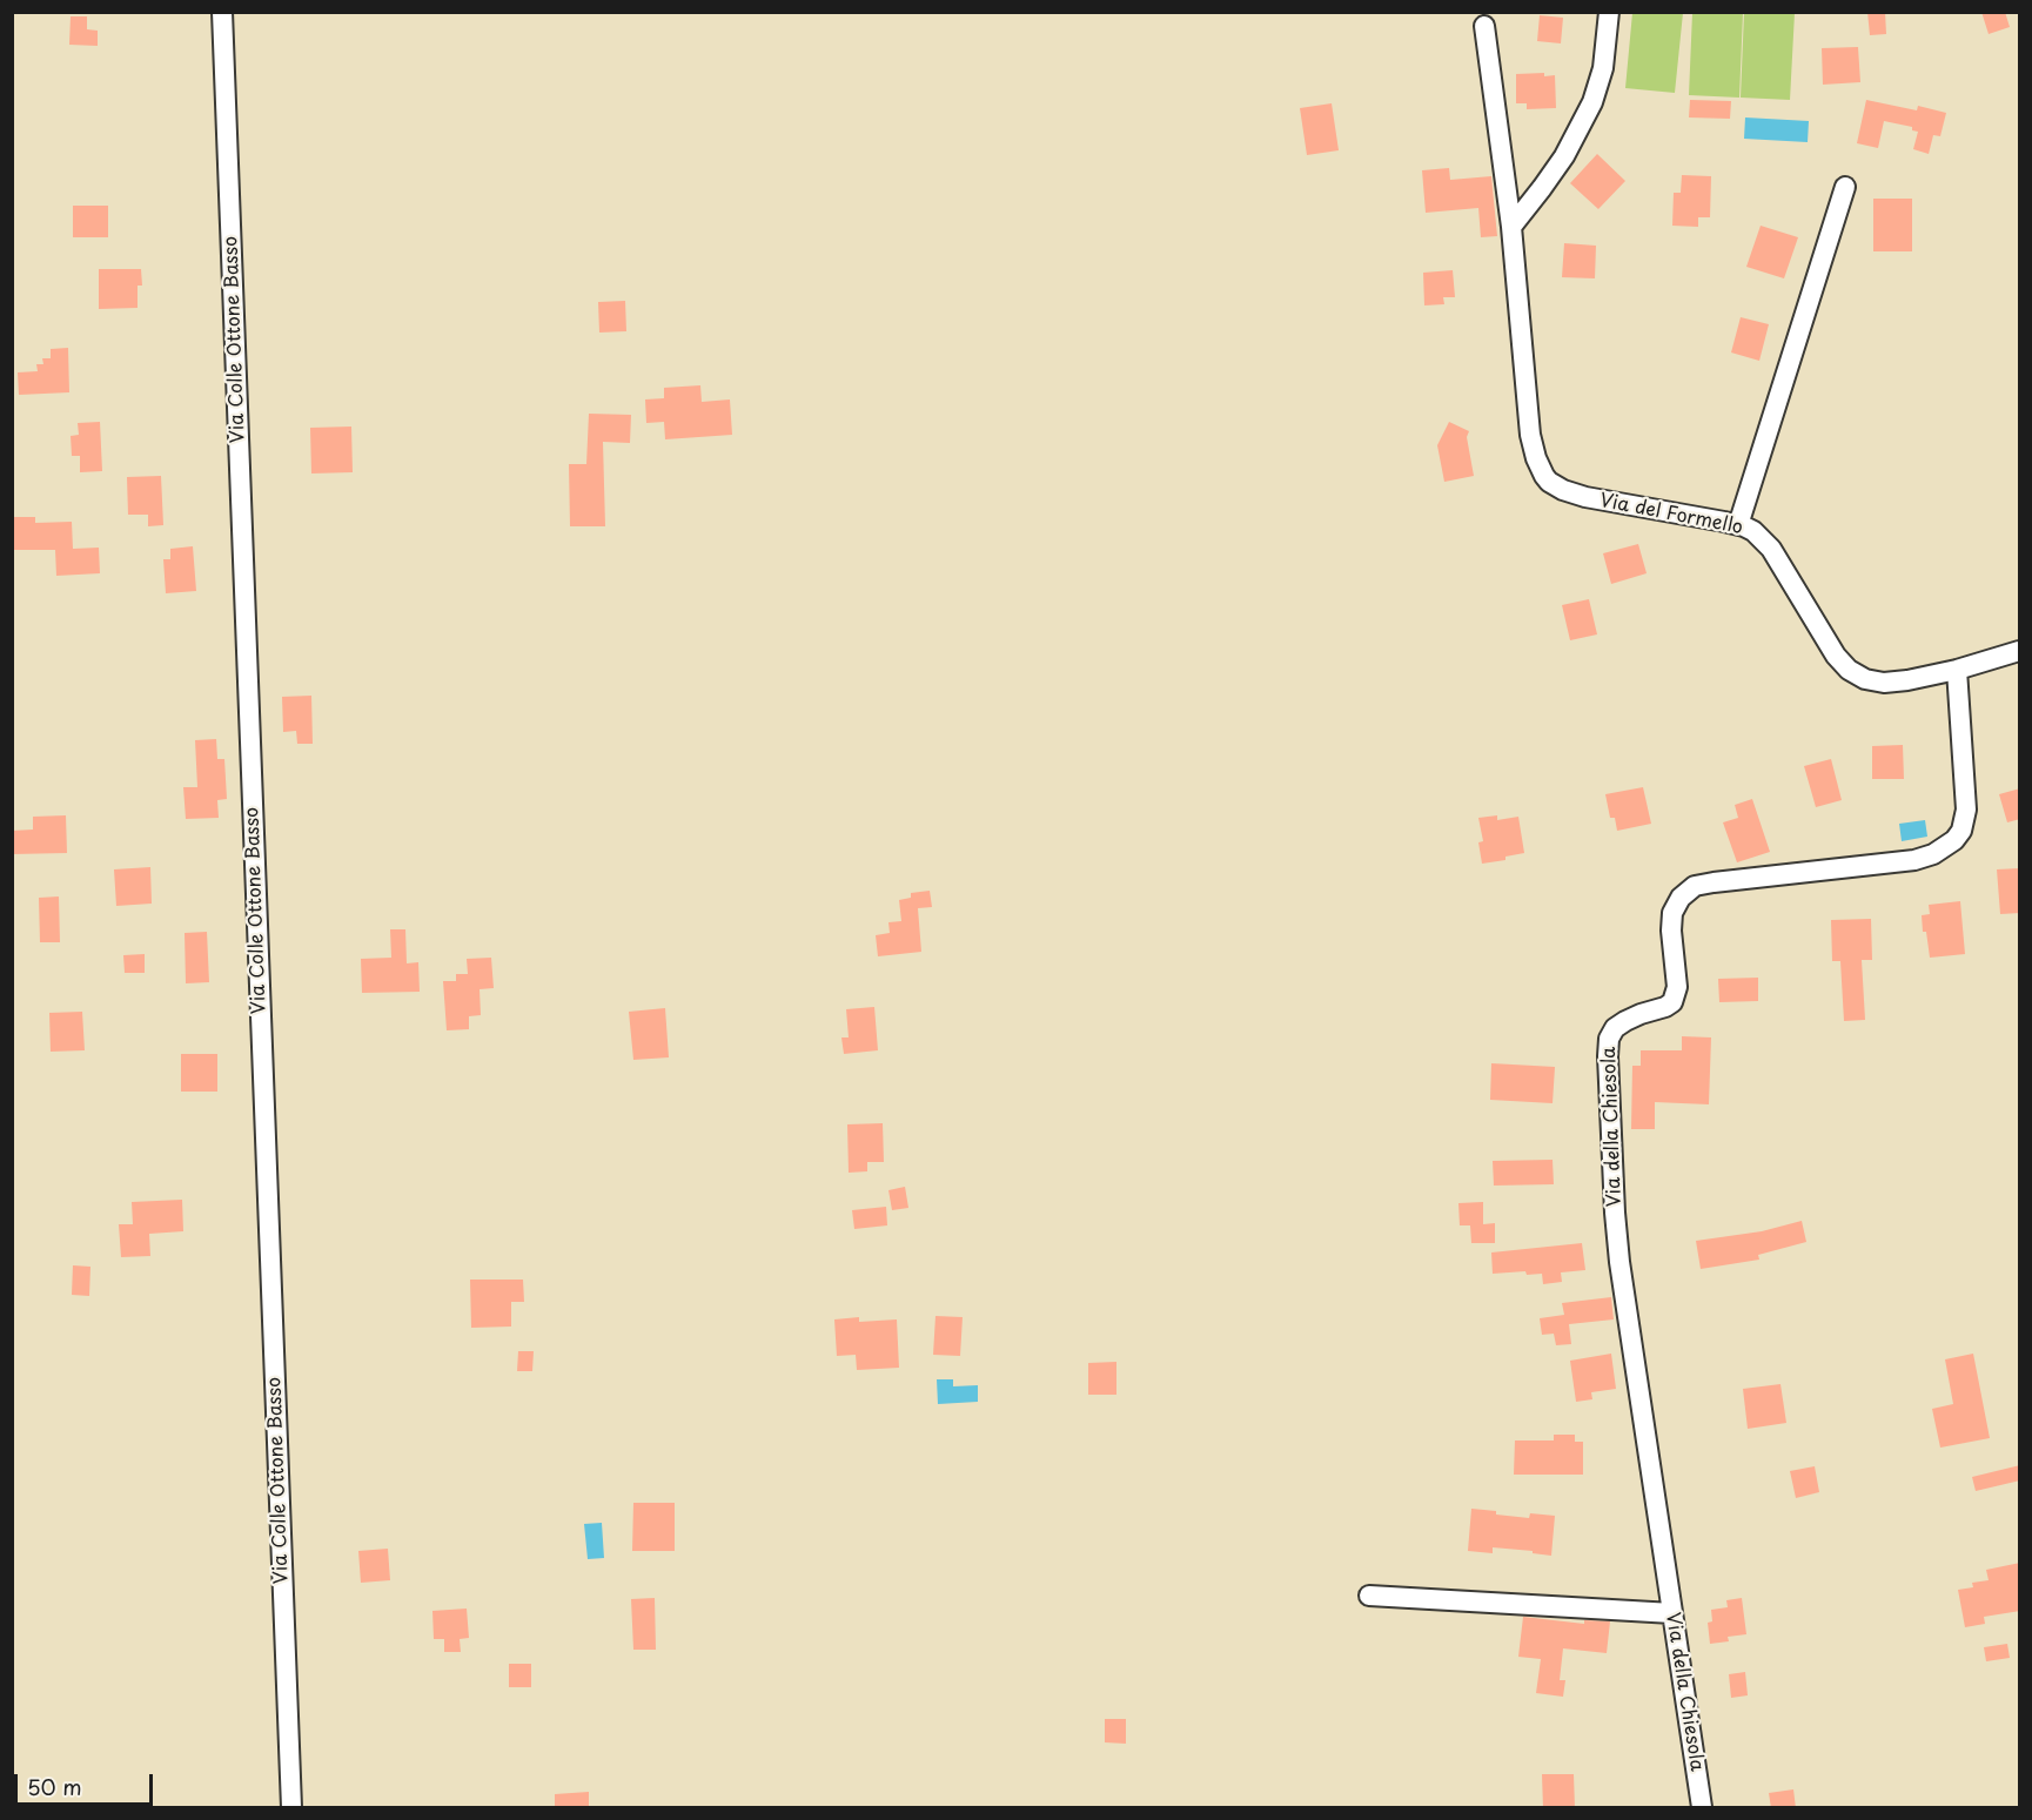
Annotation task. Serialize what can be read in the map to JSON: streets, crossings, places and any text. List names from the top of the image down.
{
  "streets": {
    "street": ["Via Colle Ottone Basso", "Via del Formello", "Via della Chiesola"]
  },
  "crossings": [
    ["Via del Formello", "Via della Chiesola"]
  ],
  "scale_bar": "50 m"
}
